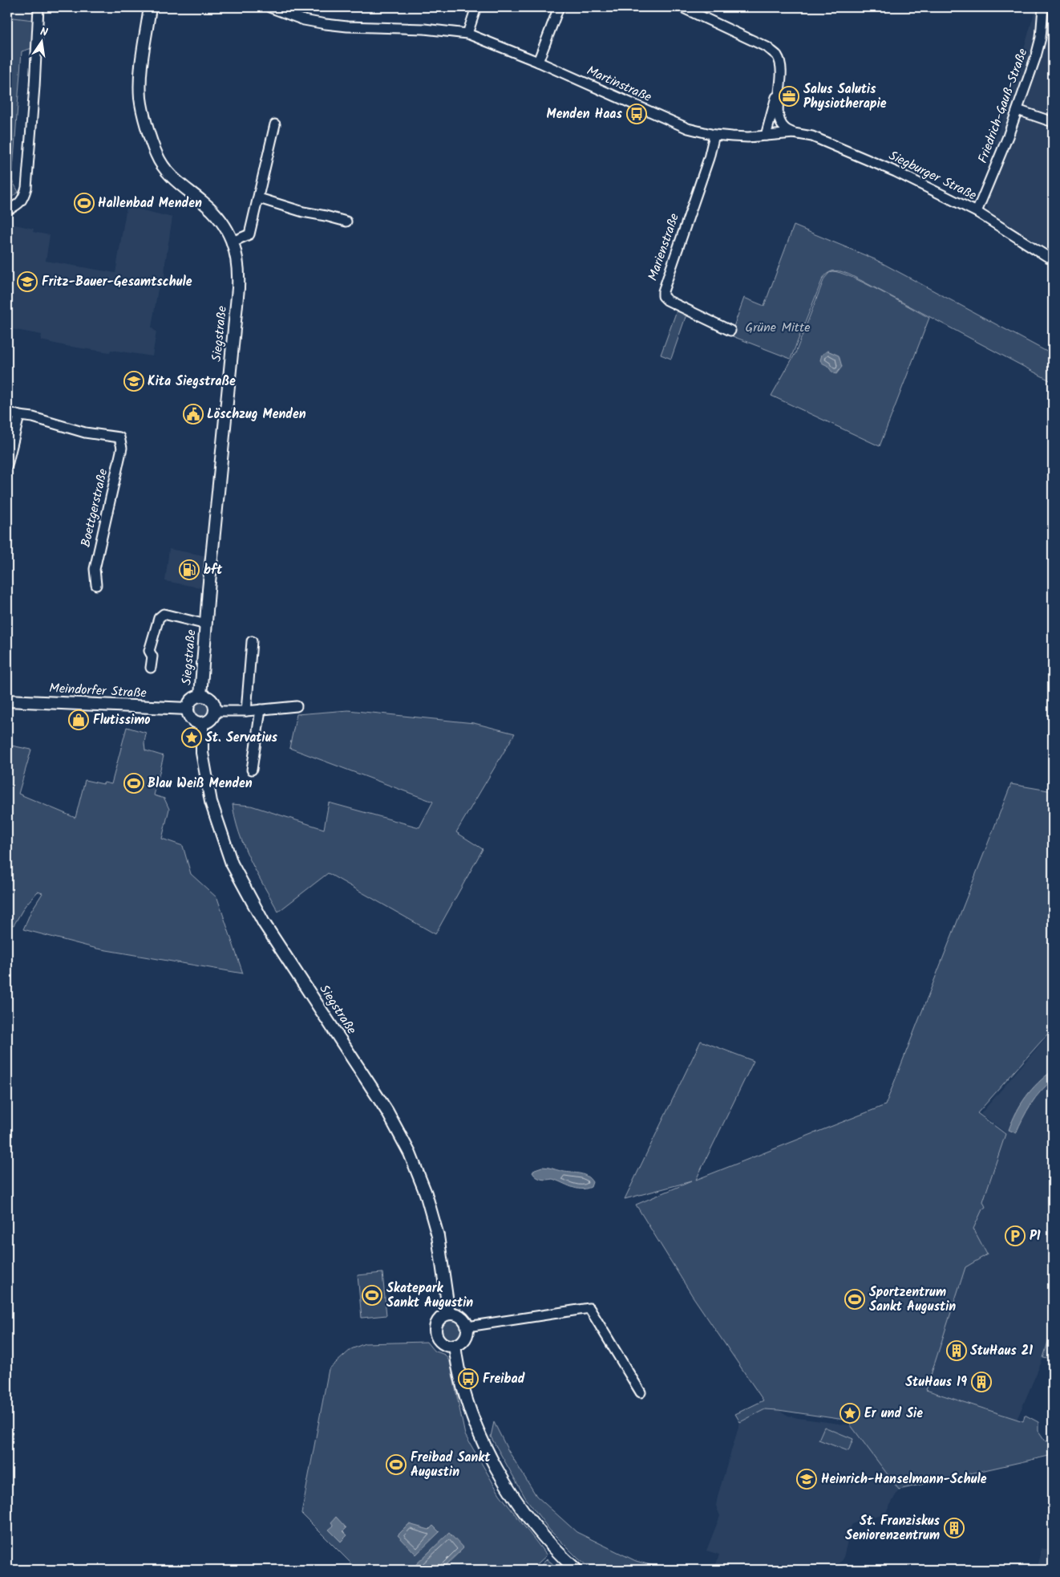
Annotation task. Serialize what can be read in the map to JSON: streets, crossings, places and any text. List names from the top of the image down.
{
  "streets": {
    "main road": ["Siegstraße", "Meindorfer Straße"],
    "street": [
      "Martinstraße",
      "Friedrich-Gauß-Straße",
      "Siegburger Straße",
      "Marienstraße",
      "Boettgerstraße"
    ]
  },
  "crossings": [
    ["Martinstraße", "Siegburger Straße"],
    ["Martinstraße", "Marienstraße"],
    ["Friedrich-Gauß-Straße", "Siegburger Straße"],
    ["Siegstraße", "Meindorfer Straße"]
  ],
  "parks": ["Grüne Mitte"],
  "places": {
    "office": ["Salus Salutis Physiotherapie"],
    "bus stop": ["Menden Haas", "Freibad"],
    "sports": [
      "Hallenbad Menden",
      "Blau Weiß Menden",
      "Skatepark Sankt Augustin",
      "Sportzentrum Sankt Augustin",
      "Freibad Sankt Augustin"
    ],
    "school or university": ["Fritz-Bauer-Gesamtschule", "Kita Siegstraße", "Heinrich-Hanselmann-Schule"],
    "public building": ["Löschzug Menden"],
    "fuel station": ["bft"],
    "shop": ["Flutissimo"],
    "place": ["St. Servatius", "Er und Sie"],
    "parking": ["P1"],
    "building": ["StuHaus 21", "StuHaus 19", "St. Franziskus Seniorenzentrum"]
  },
  "north": "top"
}
